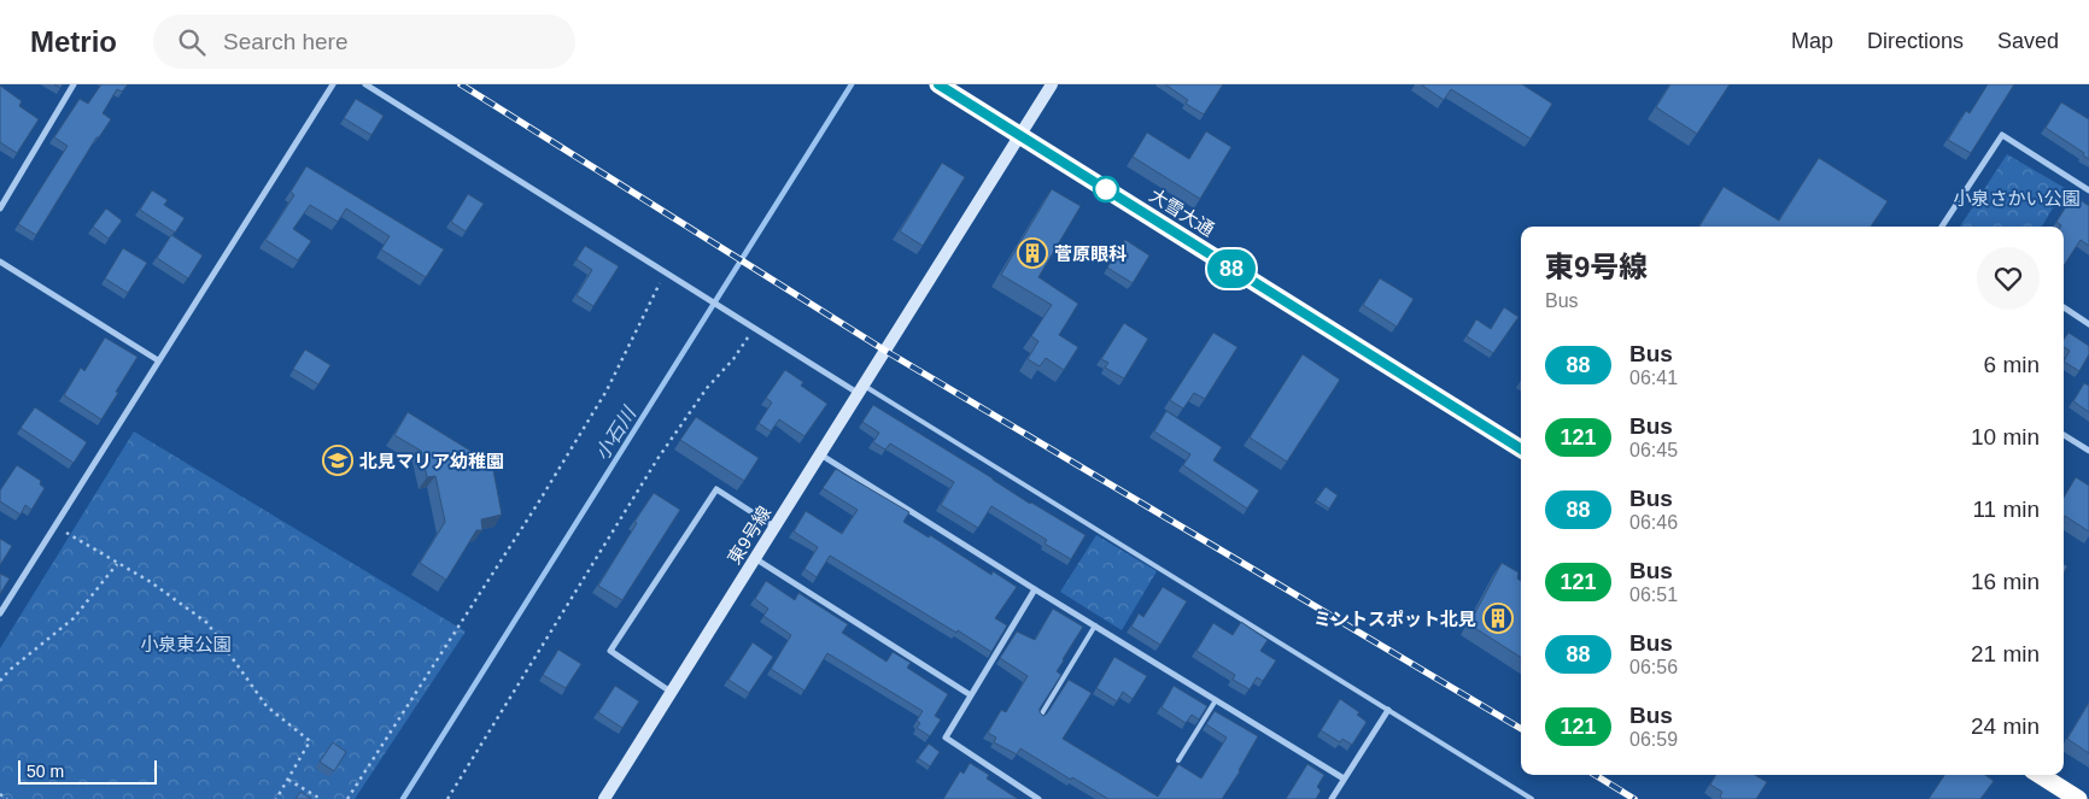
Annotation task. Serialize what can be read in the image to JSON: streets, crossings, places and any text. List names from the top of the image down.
{
  "streets": {
    "highway": ["大雪大通"],
    "street": ["東9号線"]
  },
  "crossings": [
    ["大雪大通", "東9号線"]
  ],
  "water": ["小石川"],
  "parks": ["小泉さかい公園", "小泉東公園"],
  "places": {
    "building": ["菅原眼科", "ミントスポット北見"],
    "school or university": ["北見マリア幼稚園"]
  },
  "lines": ["bus line 88"],
  "scale_bar": "50 m",
  "page": {
    "header": "Metrio",
    "search": "Search here",
    "nav": ["Map", "Directions", "Saved"],
    "on_map": "88",
    "heading": ["東9号線", "Bus"],
    "list": [
      {
        "mark": "88",
        "name": "Bus",
        "note": "06:41",
        "value": "6 min"
      },
      {
        "mark": "121",
        "name": "Bus",
        "note": "06:45",
        "value": "10 min"
      },
      {
        "mark": "88",
        "name": "Bus",
        "note": "06:46",
        "value": "11 min"
      },
      {
        "mark": "121",
        "name": "Bus",
        "note": "06:51",
        "value": "16 min"
      },
      {
        "mark": "88",
        "name": "Bus",
        "note": "06:56",
        "value": "21 min"
      },
      {
        "mark": "121",
        "name": "Bus",
        "note": "06:59",
        "value": "24 min"
      }
    ],
    "scale": "50 m"
  }
}
